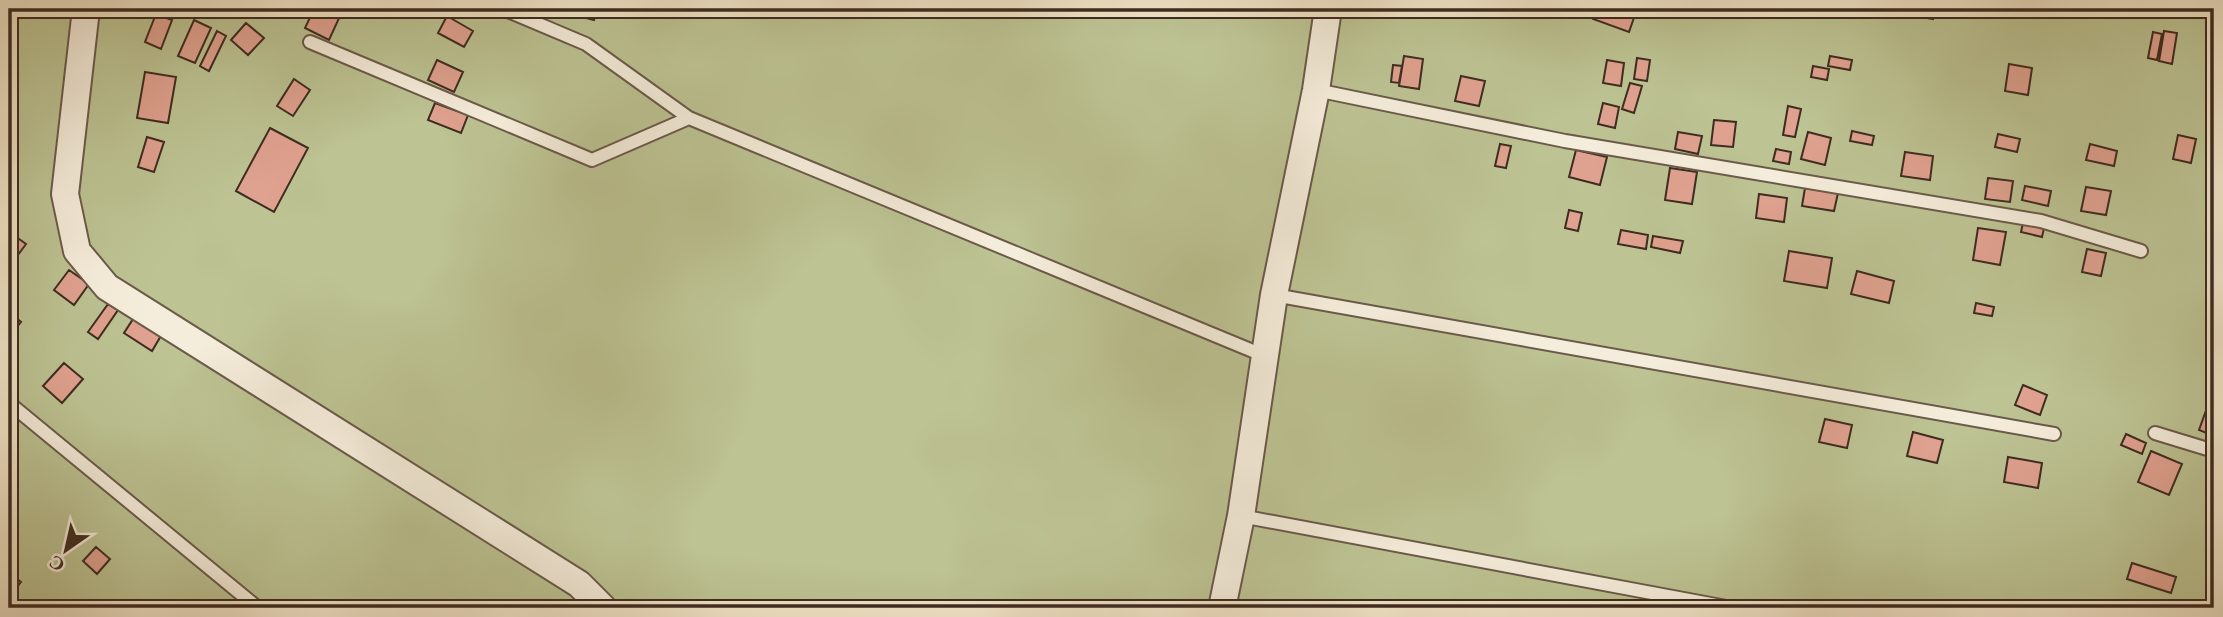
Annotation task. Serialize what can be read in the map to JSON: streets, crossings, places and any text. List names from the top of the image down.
{
  "north": "bottom left"
}
